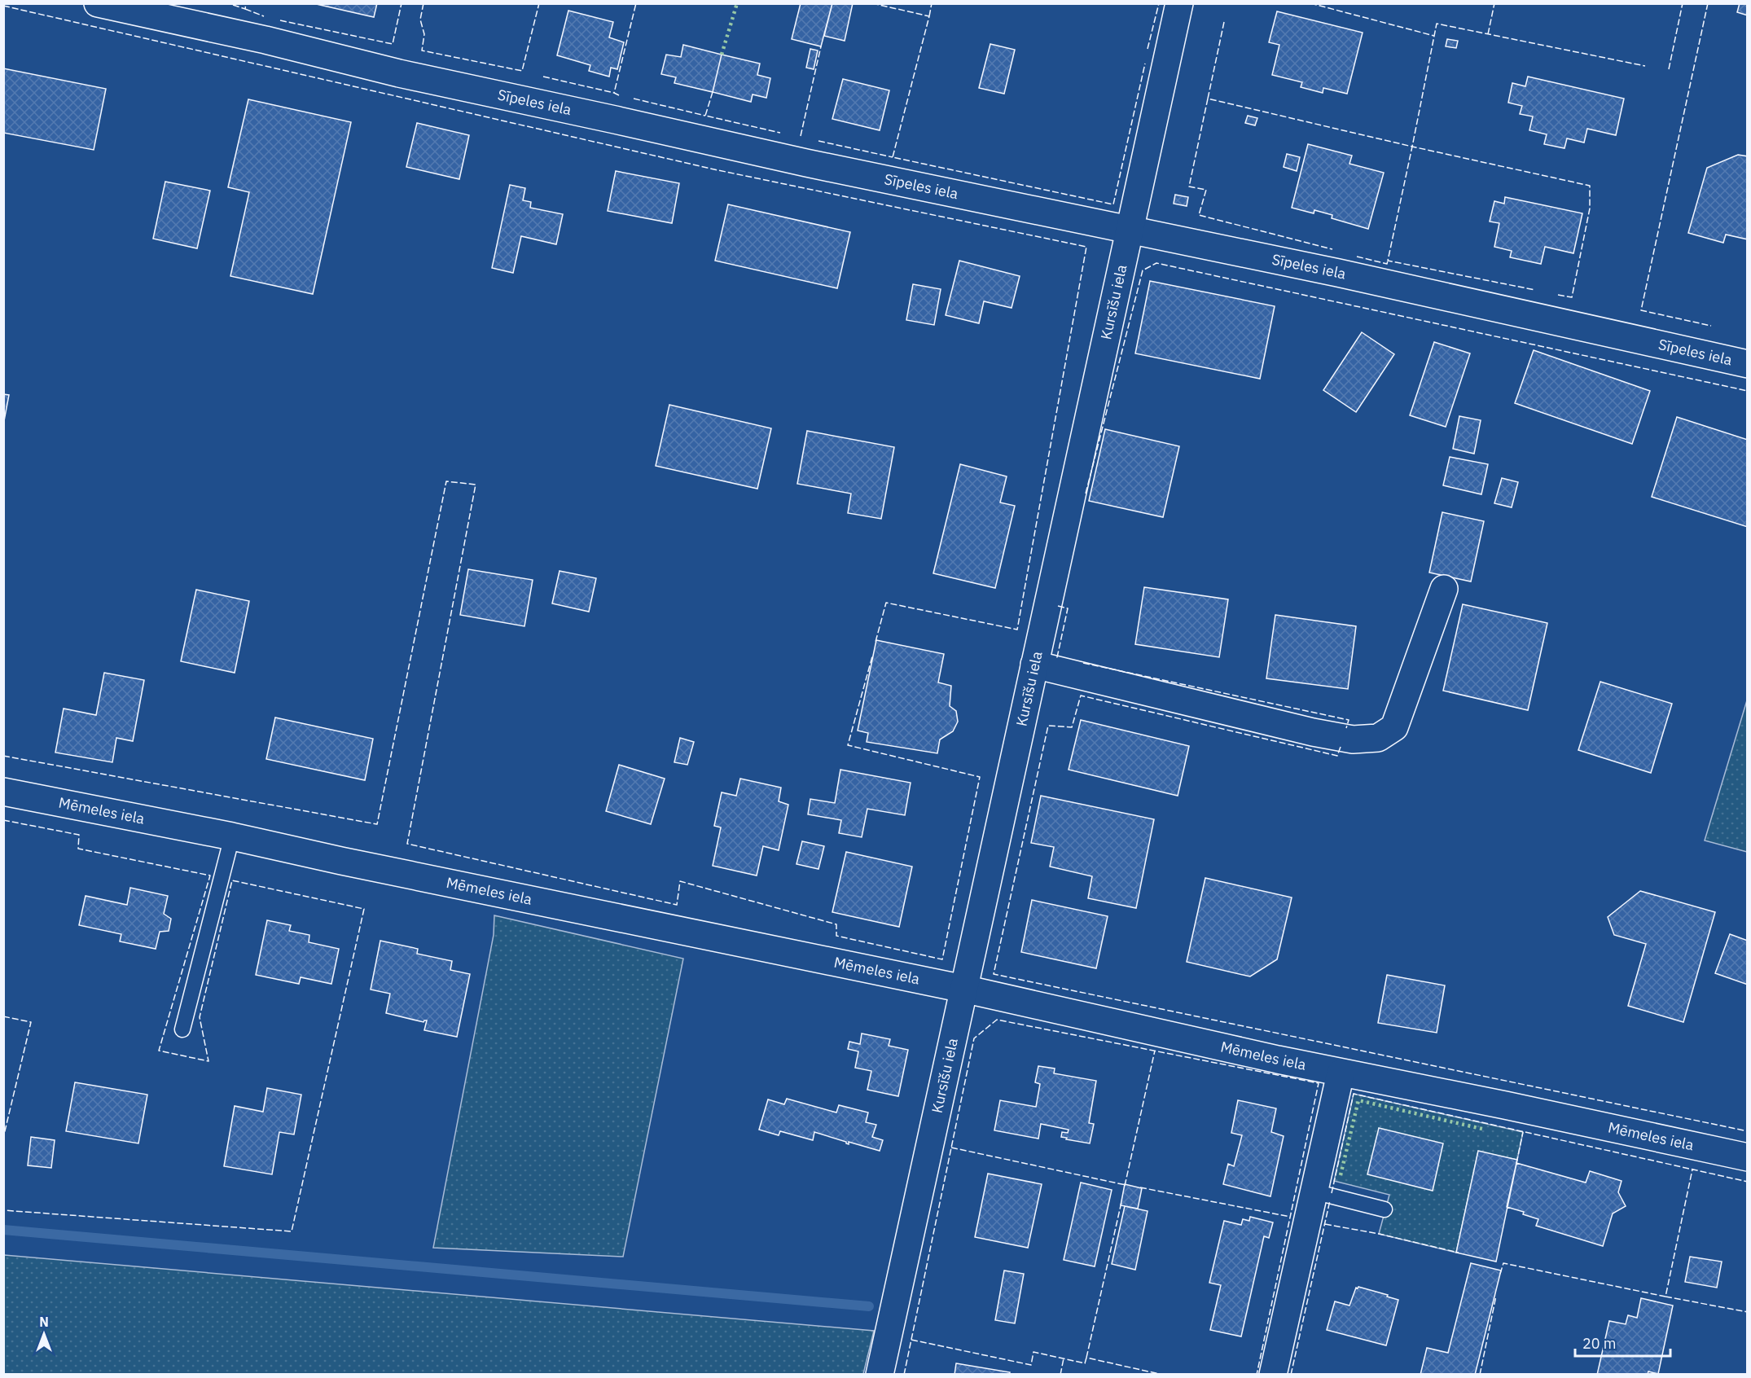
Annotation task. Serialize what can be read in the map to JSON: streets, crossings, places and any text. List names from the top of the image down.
{
  "streets": {
    "street": ["Sīpeles iela", "Kursīšu iela", "Mēmeles iela"]
  },
  "crossings": [
    ["Sīpeles iela", "Kursīšu iela"],
    ["Kursīšu iela", "Mēmeles iela"]
  ],
  "scale_bar": "20 m",
  "north": "top"
}
